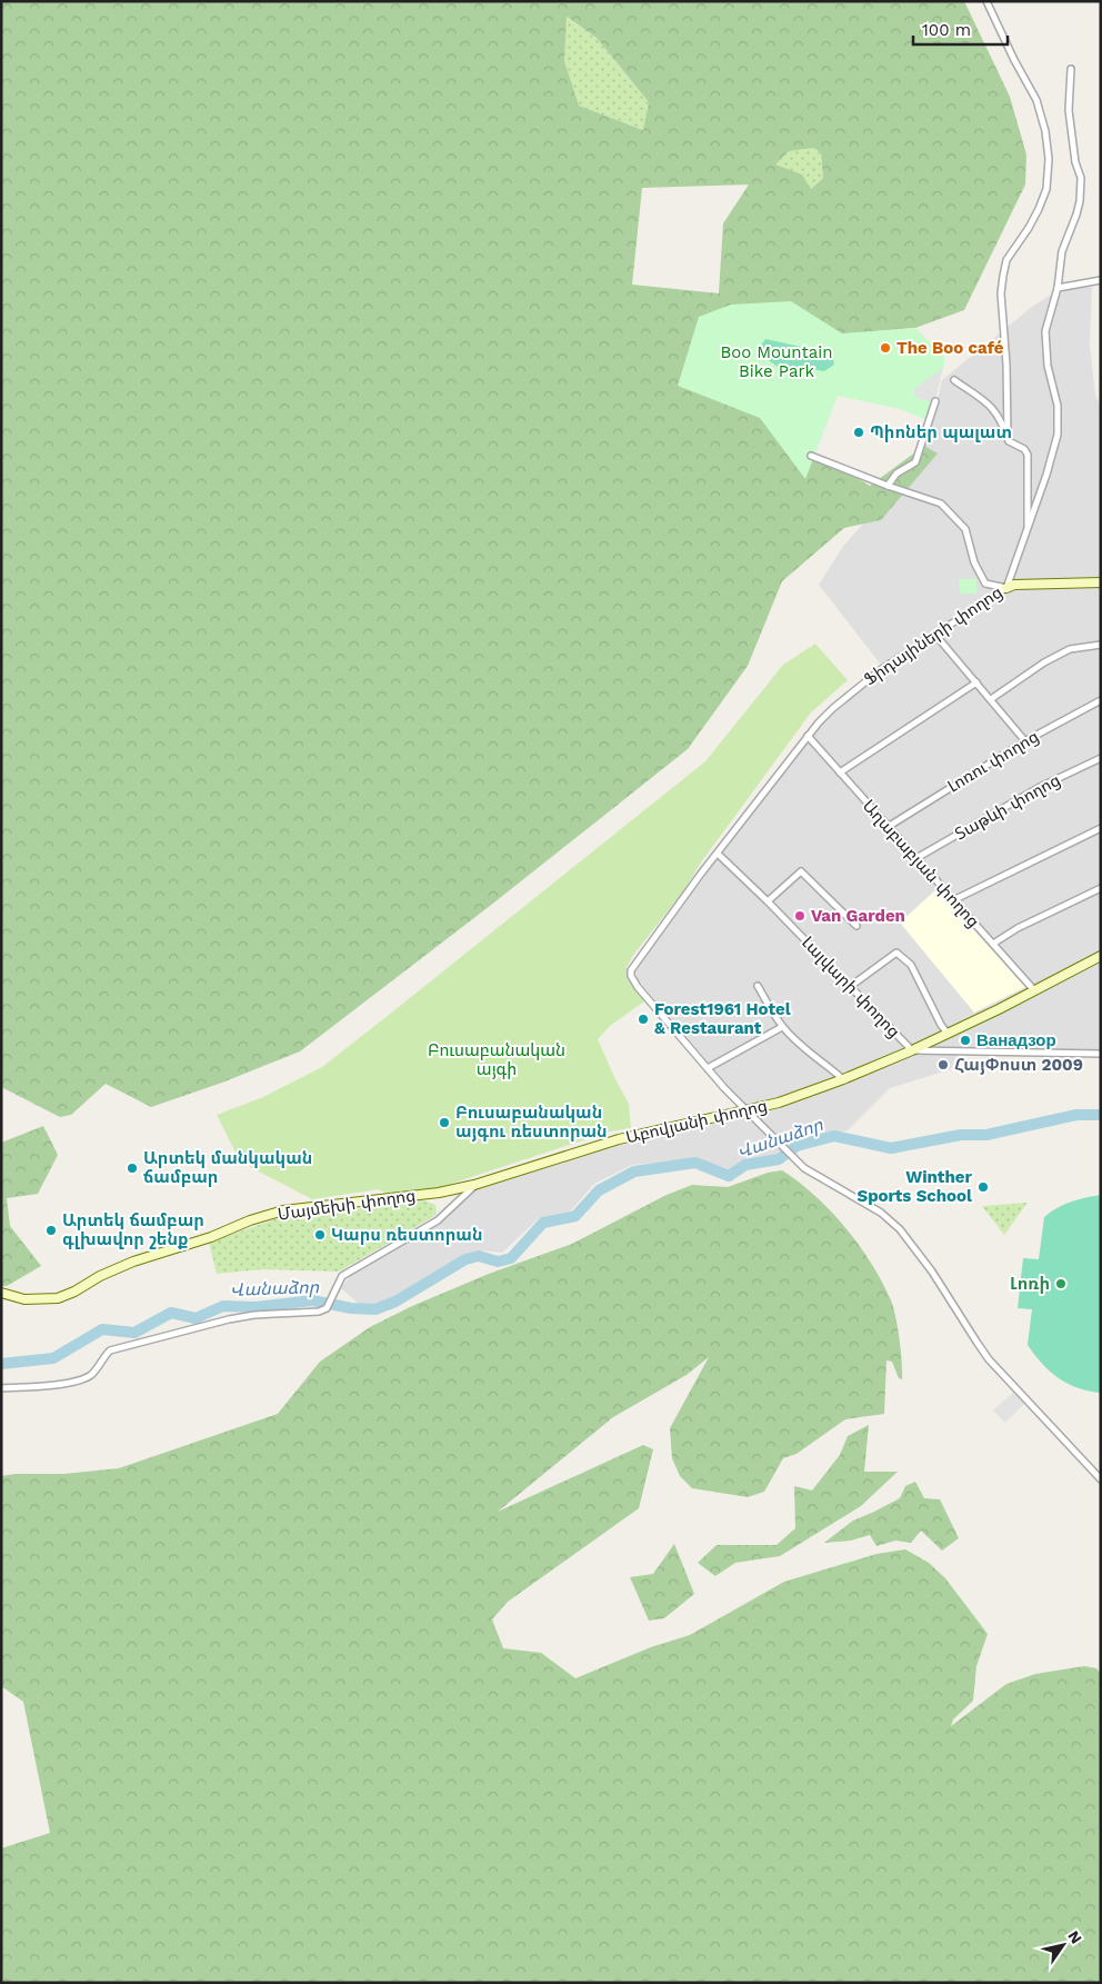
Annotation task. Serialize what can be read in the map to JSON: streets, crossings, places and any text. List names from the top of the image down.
{
  "streets": {
    "street": [
      "Ֆիդայիների փողոց",
      "Լոռու փողոց",
      "Տաթևի փողոց",
      "Աղաբաբյան փողոց",
      "Լալվարի փողոց",
      "Աբովյանի փողոց",
      "Մայմեխի փողոց"
    ]
  },
  "crossings": [
    ["Ֆիդայիների փողոց", "Աղաբաբյան փողոց"],
    ["Ֆիդայիների փողոց", "Լալվարի փողոց"],
    ["Լոռու փողոց", "Աղաբաբյան փողոց"],
    ["Տաթևի փողոց", "Աղաբաբյան փողոց"],
    ["Աղաբաբյան փողոց", "Աբովյանի փողոց"],
    ["Լալվարի փողոց", "Աբովյանի փողոց"],
    ["Աբովյանի փողոց", "Մայմեխի փողոց"]
  ],
  "water": ["Վանաձոր"],
  "parks": ["Boo Mountain Bike Park", "Բուսաբանական այգի"],
  "places": [
    "The Boo café",
    "Պիոներ պալատ",
    "Van Garden",
    "Forest1961 Hotel & Restaurant",
    "Ванадзор",
    "ՀայՓոստ 2009",
    "Բուսաբանական այգու ռեստորան",
    "Արտեկ մանկական ճամբար",
    "Winther Sports School",
    "Արտեկ ճամբար գլխավոր շենք",
    "Կարս ռեստորան",
    "Լոռի"
  ],
  "scale_bar": "100 m",
  "north": "top right"
}
